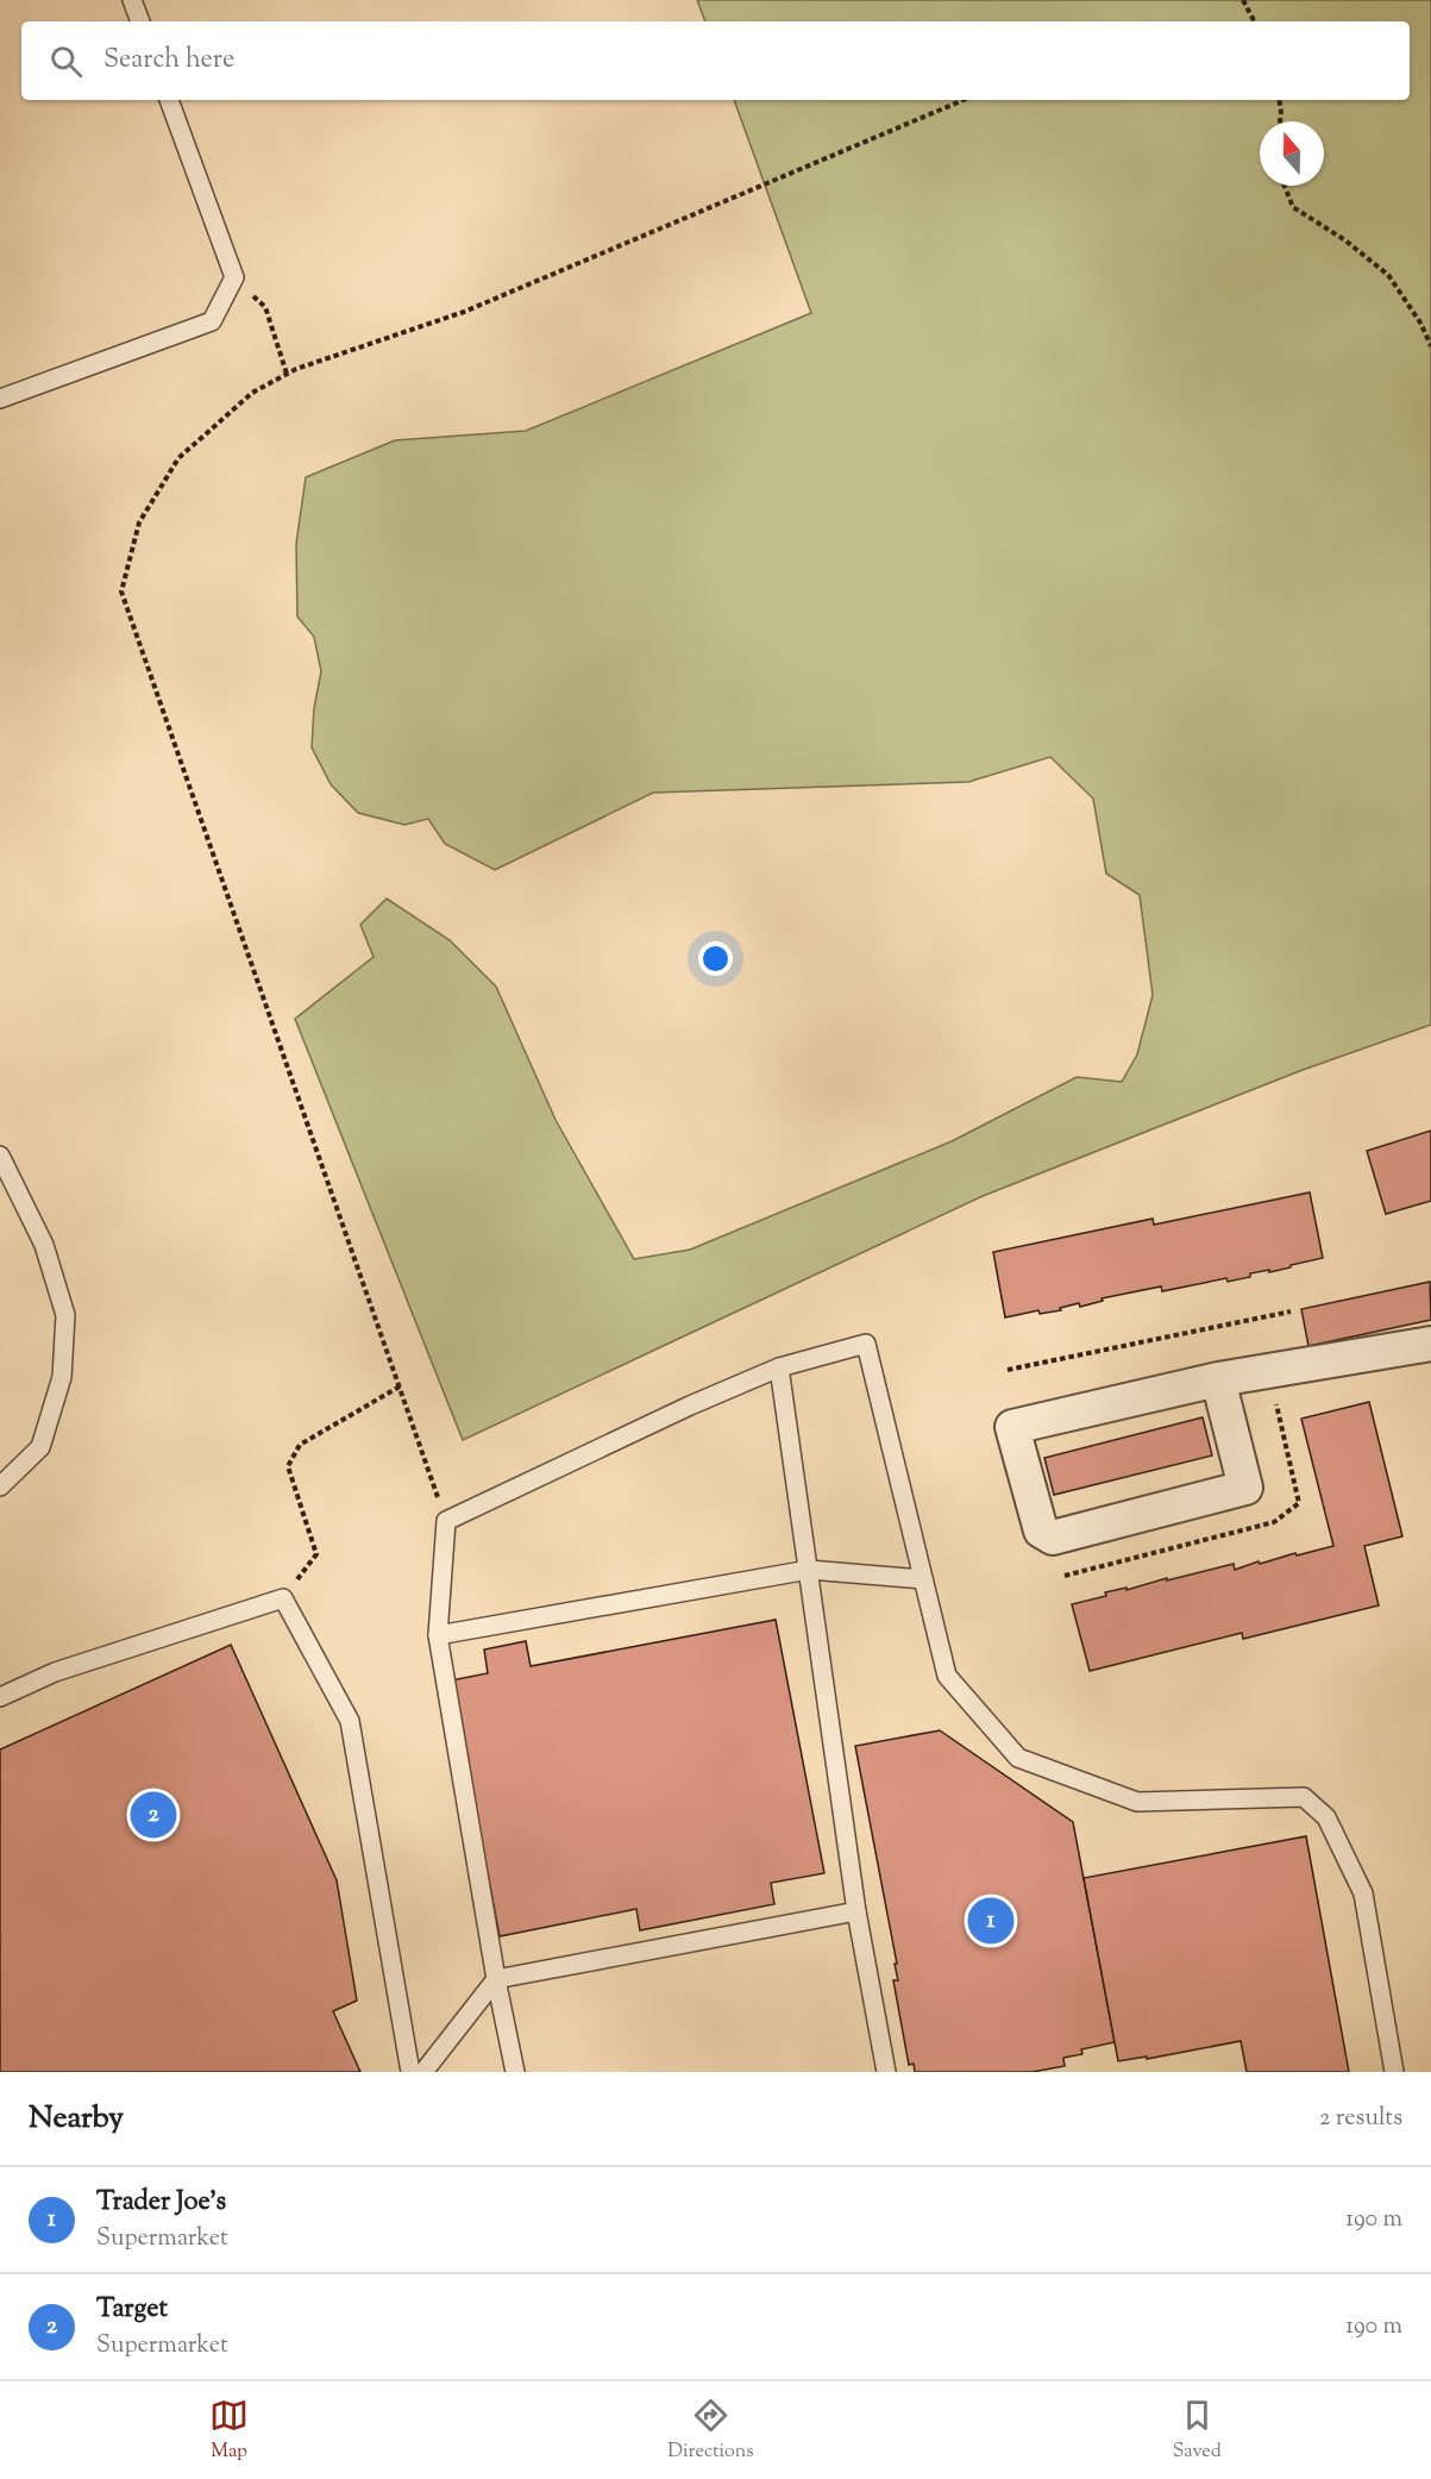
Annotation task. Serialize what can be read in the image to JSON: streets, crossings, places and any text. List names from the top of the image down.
{
  "north": "top",
  "page": {
    "search": "Search here",
    "pins": ["2", "1"],
    "heading": ["Nearby", "2 results"],
    "list": [
      {
        "mark": "1",
        "name": "Trader Joe's",
        "note": "Supermarket",
        "value": "190 m"
      },
      {
        "mark": "2",
        "name": "Target",
        "note": "Supermarket",
        "value": "190 m"
      }
    ],
    "nav": ["Map", "Directions", "Saved"]
  }
}
